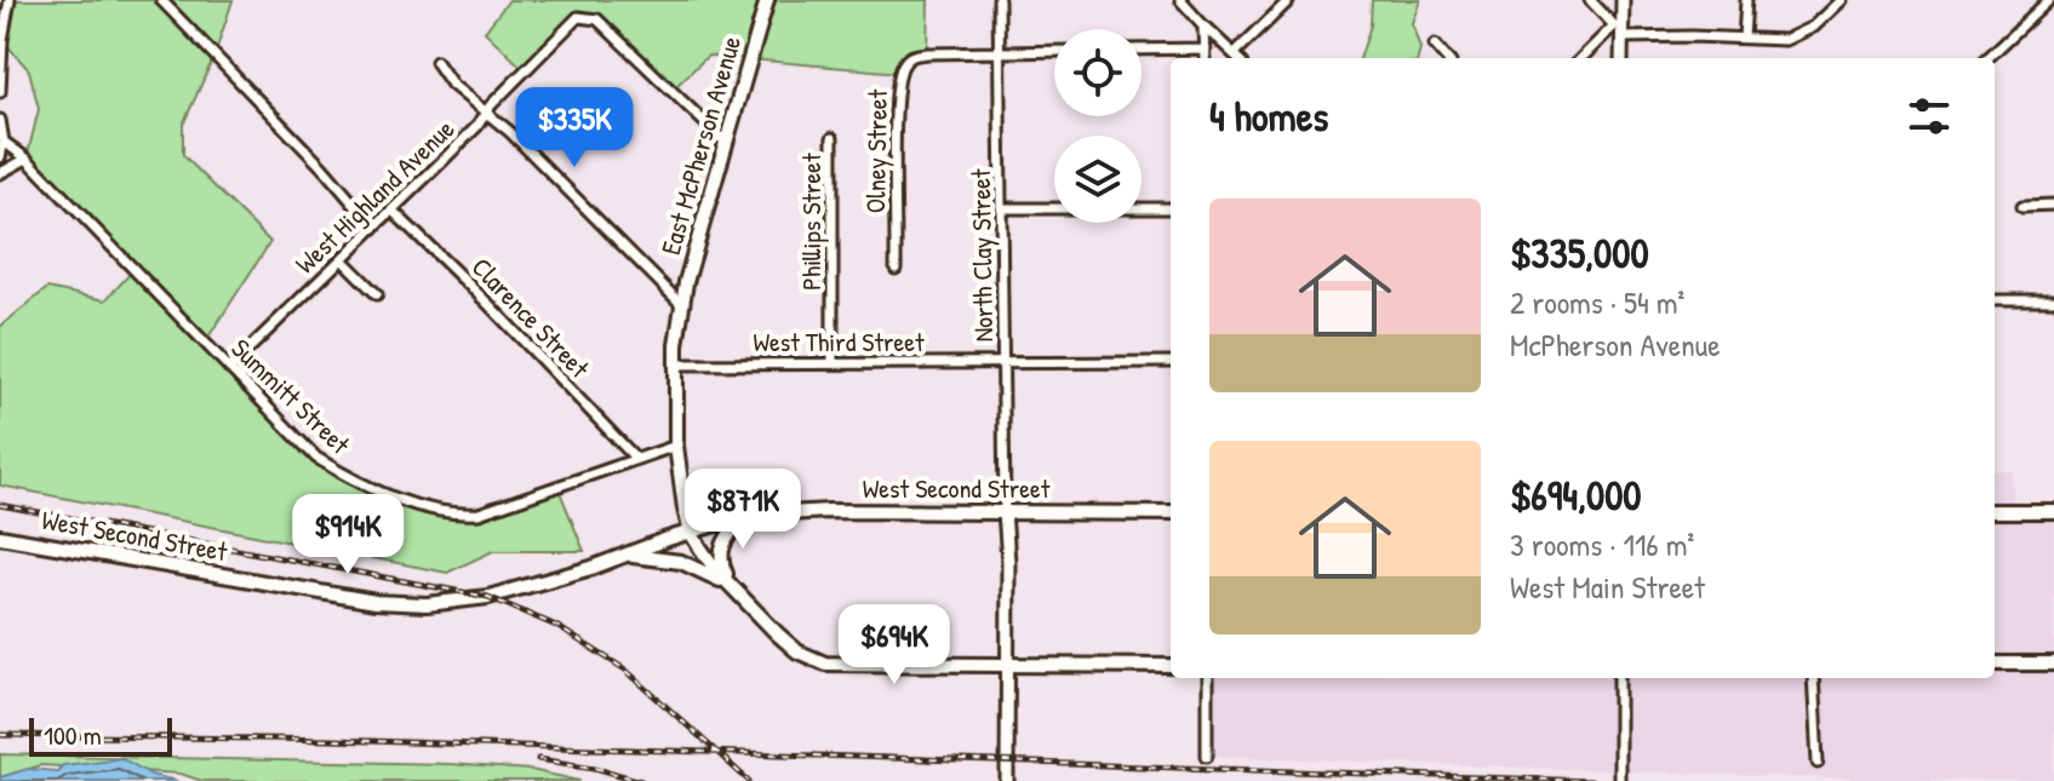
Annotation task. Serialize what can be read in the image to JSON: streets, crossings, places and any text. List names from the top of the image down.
{
  "streets": {
    "main road": ["East McPherson Avenue", "West Second Street"],
    "street": [
      "Olney Street",
      "West Highland Avenue",
      "Phillips Street",
      "North Clay Street",
      "Clarence Street",
      "West Third Street",
      "Summitt Street"
    ]
  },
  "crossings": [
    ["East McPherson Avenue", "West Highland Avenue"],
    ["East McPherson Avenue", "West Third Street"],
    ["East McPherson Avenue", "Summitt Street"],
    ["East McPherson Avenue", "West Second Street"],
    ["Olney Street", "North Clay Street"],
    ["West Highland Avenue", "Clarence Street"],
    ["West Highland Avenue", "Summitt Street"],
    ["Phillips Street", "West Third Street"],
    ["North Clay Street", "West Third Street"],
    ["North Clay Street", "West Second Street"],
    ["Clarence Street", "Summitt Street"]
  ],
  "scale_bar": "100 m",
  "page": {
    "heading": "4 homes",
    "price": [
      "$335K",
      "$871K",
      "$914K",
      "$694K"
    ],
    "list": [
      {
        "name": "$335,000",
        "note": "2 rooms · 54 m² · McPherson Avenue"
      },
      {
        "name": "$694,000",
        "note": "3 rooms · 116 m² · West Main Street"
      }
    ],
    "scale": "100 m"
  }
}
